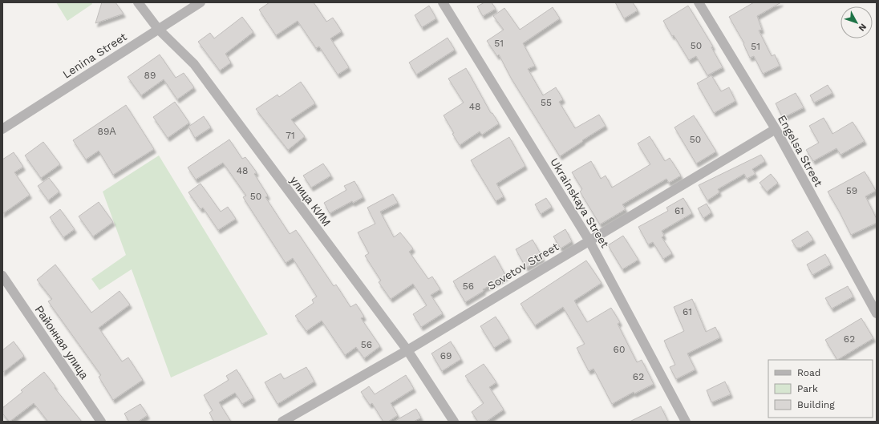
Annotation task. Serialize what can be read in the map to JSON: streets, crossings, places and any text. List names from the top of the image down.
{
  "streets": {
    "street": [
      "Lenina Street",
      "Engelsa Street",
      "улица КИМ",
      "Ukrainskaya Street",
      "Sovetov Street",
      "Районная улица"
    ]
  },
  "crossings": [
    ["Lenina Street", "улица КИМ"],
    ["Engelsa Street", "Sovetov Street"],
    ["улица КИМ", "Sovetov Street"],
    ["Ukrainskaya Street", "Sovetov Street"]
  ],
  "house_numbers": [
    "51",
    "50",
    "51",
    "89",
    "55",
    "48",
    "89А",
    "71",
    "50",
    "48",
    "59",
    "50",
    "61",
    "56",
    "61",
    "62",
    "56",
    "60",
    "69",
    "62"
  ],
  "legend": ["Road", "Park", "Building"],
  "north": "bottom right"
}
